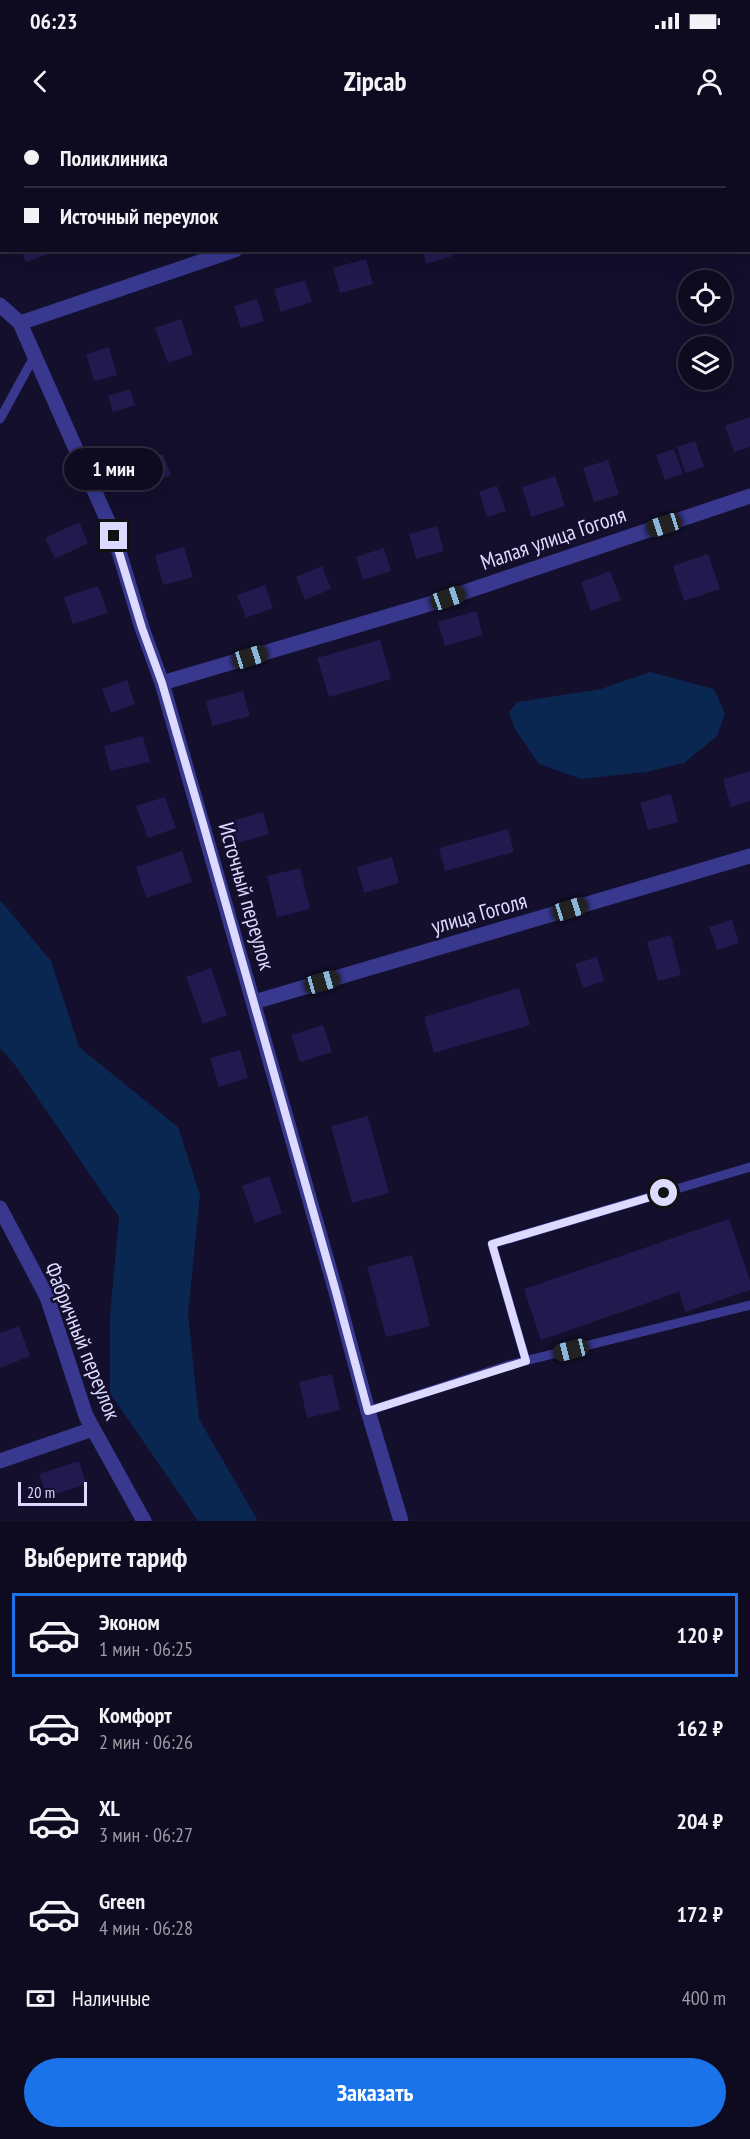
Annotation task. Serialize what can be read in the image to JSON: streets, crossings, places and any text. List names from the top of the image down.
{
  "streets": {
    "street": [
      "Малая улица Гоголя",
      "Источный переулок",
      "улица Гоголя",
      "Фабричный переулок"
    ]
  },
  "crossings": [
    ["Малая улица Гоголя", "Источный переулок"],
    ["Источный переулок", "улица Гоголя"]
  ],
  "scale_bar": "20 m",
  "page": {
    "status": "06:23",
    "header": "Zipcab",
    "banner": ["Поликлиника", "Источный переулок"],
    "bubble": "1 мин",
    "scale": "20 m",
    "heading": "Выберите тариф",
    "list": [
      {
        "name": "Эконом",
        "note": "1 мин · 06:25",
        "value": "120 ₽"
      },
      {
        "name": "Комфорт",
        "note": "2 мин · 06:26",
        "value": "162 ₽"
      },
      {
        "name": "XL",
        "note": "3 мин · 06:27",
        "value": "204 ₽"
      },
      {
        "name": "Green",
        "note": "4 мин · 06:28",
        "value": "172 ₽"
      }
    ],
    "pay": ["Наличные", "400 m"],
    "buttons": "Заказать"
  }
}
